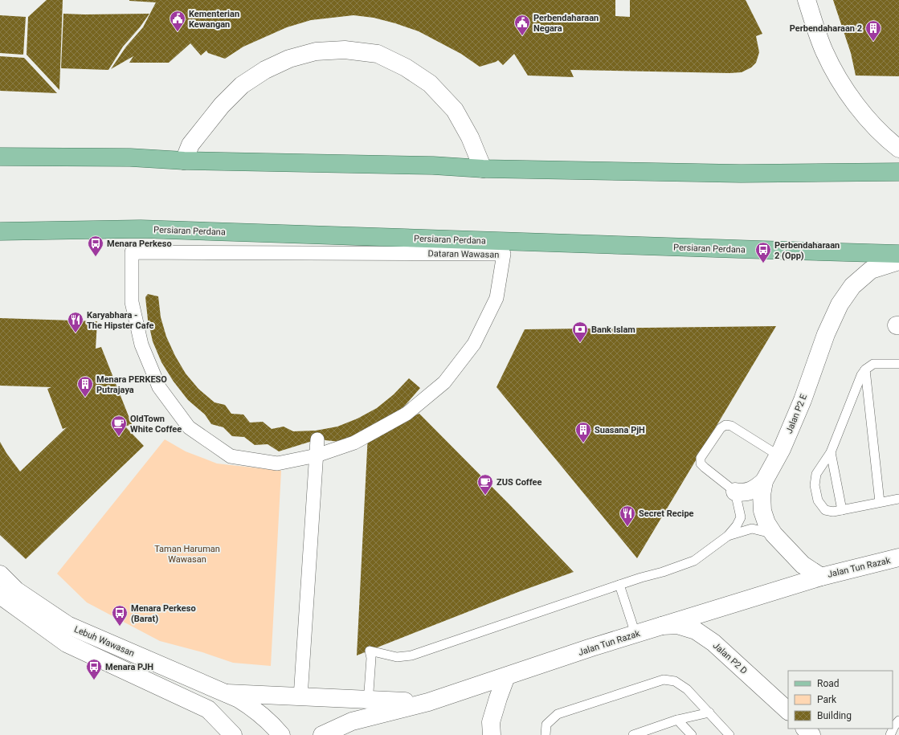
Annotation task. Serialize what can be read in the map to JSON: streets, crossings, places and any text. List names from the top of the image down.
{
  "streets": {
    "main road": ["Persiaran Perdana"],
    "street": [
      "Dataran Wawasan",
      "Jalan P2 E",
      "Jalan Tun Razak",
      "Lebuh Wawasan",
      "Jalan P2 D"
    ]
  },
  "crossings": [
    ["Jalan P2 E", "Jalan Tun Razak"],
    ["Jalan Tun Razak", "Lebuh Wawasan"],
    ["Jalan Tun Razak", "Jalan P2 D"]
  ],
  "parks": ["Taman Haruman Wawasan"],
  "places": {
    "public building": ["Kementerian Kewangan", "Perbendaharaan Negara"],
    "building": ["Perbendaharaan 2", "Menara PERKESO Putrajaya", "Suasana PjH"],
    "bus stop": [
      "Menara Perkeso",
      "Perbendaharaan 2 (Opp)",
      "Menara Perkeso (Barat)",
      "Menara PJH"
    ],
    "restaurant": ["Karyabhara - The Hipster Cafe", "Secret Recipe"],
    "bank": ["Bank Islam"],
    "cafe": ["OldTown White Coffee", "ZUS Coffee"]
  },
  "legend": ["Road", "Park", "Building"]
}
